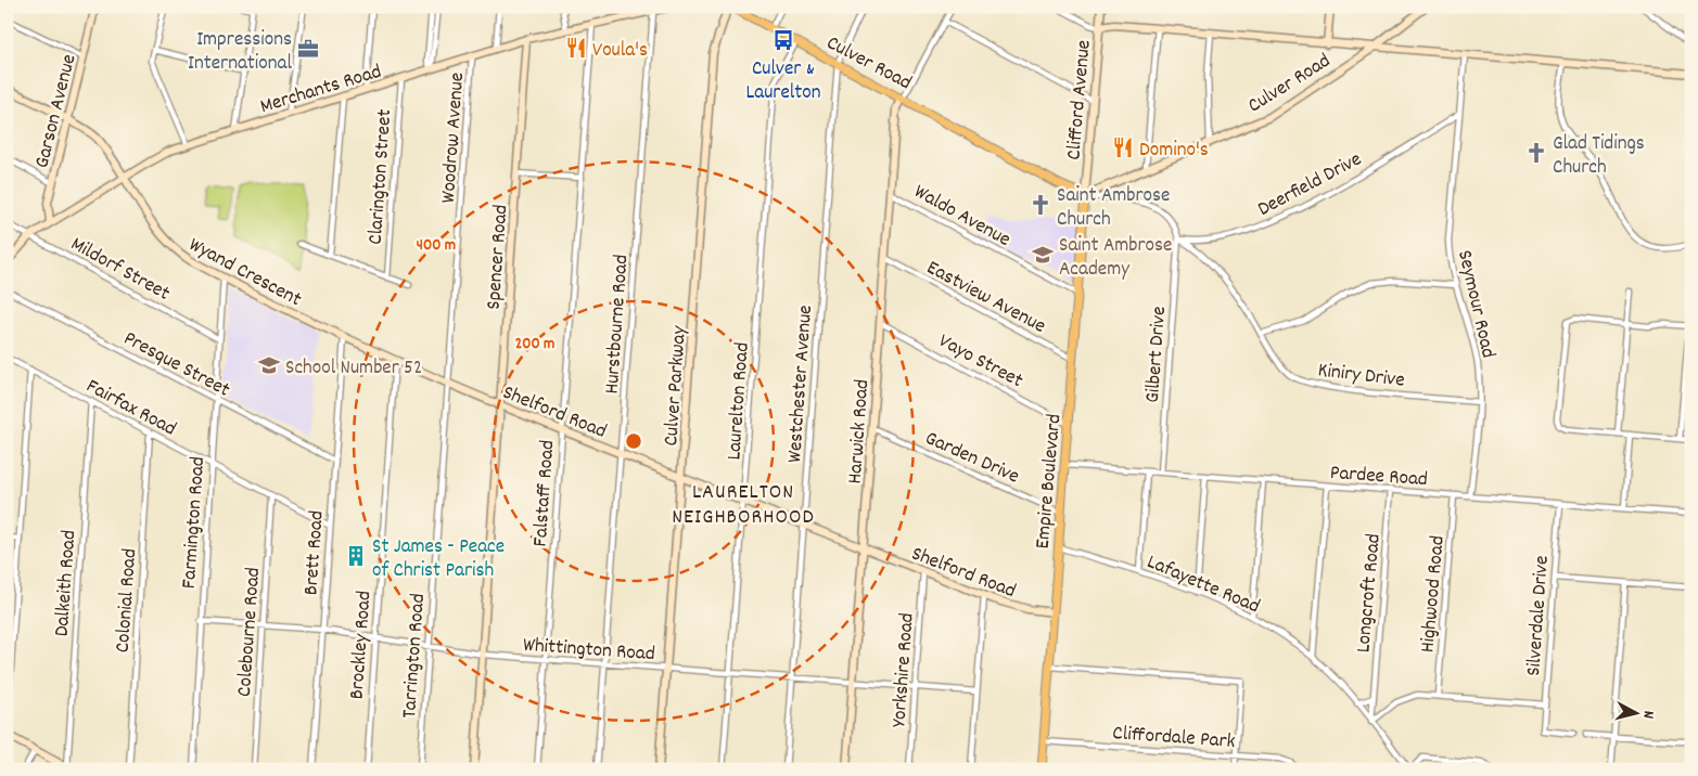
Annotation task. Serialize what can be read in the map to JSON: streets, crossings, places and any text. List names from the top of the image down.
{
  "streets": {
    "main road": ["Culver Road", "Empire Boulevard"],
    "street": [
      "Merchants Road",
      "Clifford Avenue",
      "Garson Avenue",
      "Woodrow Avenue",
      "Clarington Street",
      "Deerfield Drive",
      "Waldo Avenue",
      "Spencer Road",
      "Mildorf Street",
      "Wyand Crescent",
      "Eastview Avenue",
      "Seymour Road",
      "Hurstbourne Road",
      "Gilbert Drive",
      "Vayo Street",
      "Presque Street",
      "Kiniry Drive",
      "Westchester Avenue",
      "Culver Parkway",
      "Laurelton Road",
      "Fairfax Road",
      "Shelford Road",
      "Harwick Road",
      "Garden Drive",
      "Pardee Road",
      "Falstaff Road",
      "Farmington Road",
      "Brett Road",
      "Lafayette Road",
      "Dalkeith Road",
      "Longcroft Road",
      "Highwood Road",
      "Colonial Road",
      "Silverdale Drive",
      "Colebourne Road",
      "Brockley Road",
      "Whittington Road",
      "Tarrington Road",
      "Yorkshire Road",
      "Cliffordale Park"
    ]
  },
  "crossings": [
    ["Culver Road", "Clifford Avenue"],
    ["Culver Road", "Westchester Avenue"],
    ["Culver Road", "Culver Parkway"],
    ["Culver Road", "Laurelton Road"],
    ["Culver Road", "Harwick Road"],
    ["Culver Road", "Empire Boulevard"],
    ["Merchants Road", "Garson Avenue"],
    ["Merchants Road", "Woodrow Avenue"],
    ["Merchants Road", "Clarington Street"],
    ["Merchants Road", "Spencer Road"],
    ["Merchants Road", "Mildorf Street"],
    ["Merchants Road", "Wyand Crescent"],
    ["Merchants Road", "Hurstbourne Road"],
    ["Merchants Road", "Falstaff Road"],
    ["Clifford Avenue", "Empire Boulevard"],
    ["Garson Avenue", "Wyand Crescent"],
    ["Woodrow Avenue", "Shelford Road"],
    ["Woodrow Avenue", "Tarrington Road"],
    ["Deerfield Drive", "Seymour Road"],
    ["Deerfield Drive", "Gilbert Drive"],
    ["Deerfield Drive", "Kiniry Drive"],
    ["Waldo Avenue", "Harwick Road"],
    ["Waldo Avenue", "Empire Boulevard"],
    ["Spencer Road", "Shelford Road"],
    ["Spencer Road", "Whittington Road"],
    ["Mildorf Street", "Farmington Road"],
    ["Wyand Crescent", "Shelford Road"],
    ["Wyand Crescent", "Farmington Road"],
    ["Eastview Avenue", "Harwick Road"],
    ["Eastview Avenue", "Empire Boulevard"],
    ["Seymour Road", "Kiniry Drive"],
    ["Seymour Road", "Pardee Road"],
    ["Hurstbourne Road", "Shelford Road"],
    ["Hurstbourne Road", "Whittington Road"],
    ["Gilbert Drive", "Kiniry Drive"],
    ["Gilbert Drive", "Pardee Road"],
    ["Vayo Street", "Harwick Road"],
    ["Vayo Street", "Empire Boulevard"],
    ["Presque Street", "Farmington Road"],
    ["Presque Street", "Brett Road"],
    ["Westchester Avenue", "Shelford Road"],
    ["Westchester Avenue", "Whittington Road"],
    ["Culver Parkway", "Shelford Road"],
    ["Culver Parkway", "Whittington Road"],
    ["Laurelton Road", "Shelford Road"],
    ["Laurelton Road", "Whittington Road"],
    ["Fairfax Road", "Farmington Road"],
    ["Fairfax Road", "Brett Road"],
    ["Fairfax Road", "Dalkeith Road"],
    ["Fairfax Road", "Colonial Road"],
    ["Fairfax Road", "Colebourne Road"],
    ["Shelford Road", "Harwick Road"],
    ["Shelford Road", "Empire Boulevard"],
    ["Shelford Road", "Falstaff Road"],
    ["Shelford Road", "Brett Road"],
    ["Shelford Road", "Brockley Road"],
    ["Shelford Road", "Tarrington Road"],
    ["Shelford Road", "Yorkshire Road"],
    ["Harwick Road", "Garden Drive"],
    ["Harwick Road", "Whittington Road"],
    ["Garden Drive", "Empire Boulevard"],
    ["Pardee Road", "Empire Boulevard"],
    ["Pardee Road", "Longcroft Road"],
    ["Pardee Road", "Highwood Road"],
    ["Pardee Road", "Silverdale Drive"],
    ["Empire Boulevard", "Lafayette Road"],
    ["Empire Boulevard", "Cliffordale Park"],
    ["Falstaff Road", "Whittington Road"],
    ["Farmington Road", "Whittington Road"],
    ["Brett Road", "Whittington Road"],
    ["Lafayette Road", "Longcroft Road"],
    ["Colebourne Road", "Whittington Road"],
    ["Brockley Road", "Whittington Road"],
    ["Whittington Road", "Tarrington Road"],
    ["Whittington Road", "Yorkshire Road"]
  ],
  "districts": ["LAURELTON NEIGHBORHOOD"],
  "places": {
    "bus stop": ["Culver & Laurelton"],
    "restaurant": ["Voula's", "Domino's"],
    "office": ["Impressions International"],
    "church": ["Glad Tidings Church", "Saint Ambrose Church"],
    "school or university": ["Saint Ambrose Academy", "School Number 52"],
    "building": ["St James - Peace of Christ Parish"]
  },
  "north": "right",
  "rings": ["400 m", "200 m"]
}
